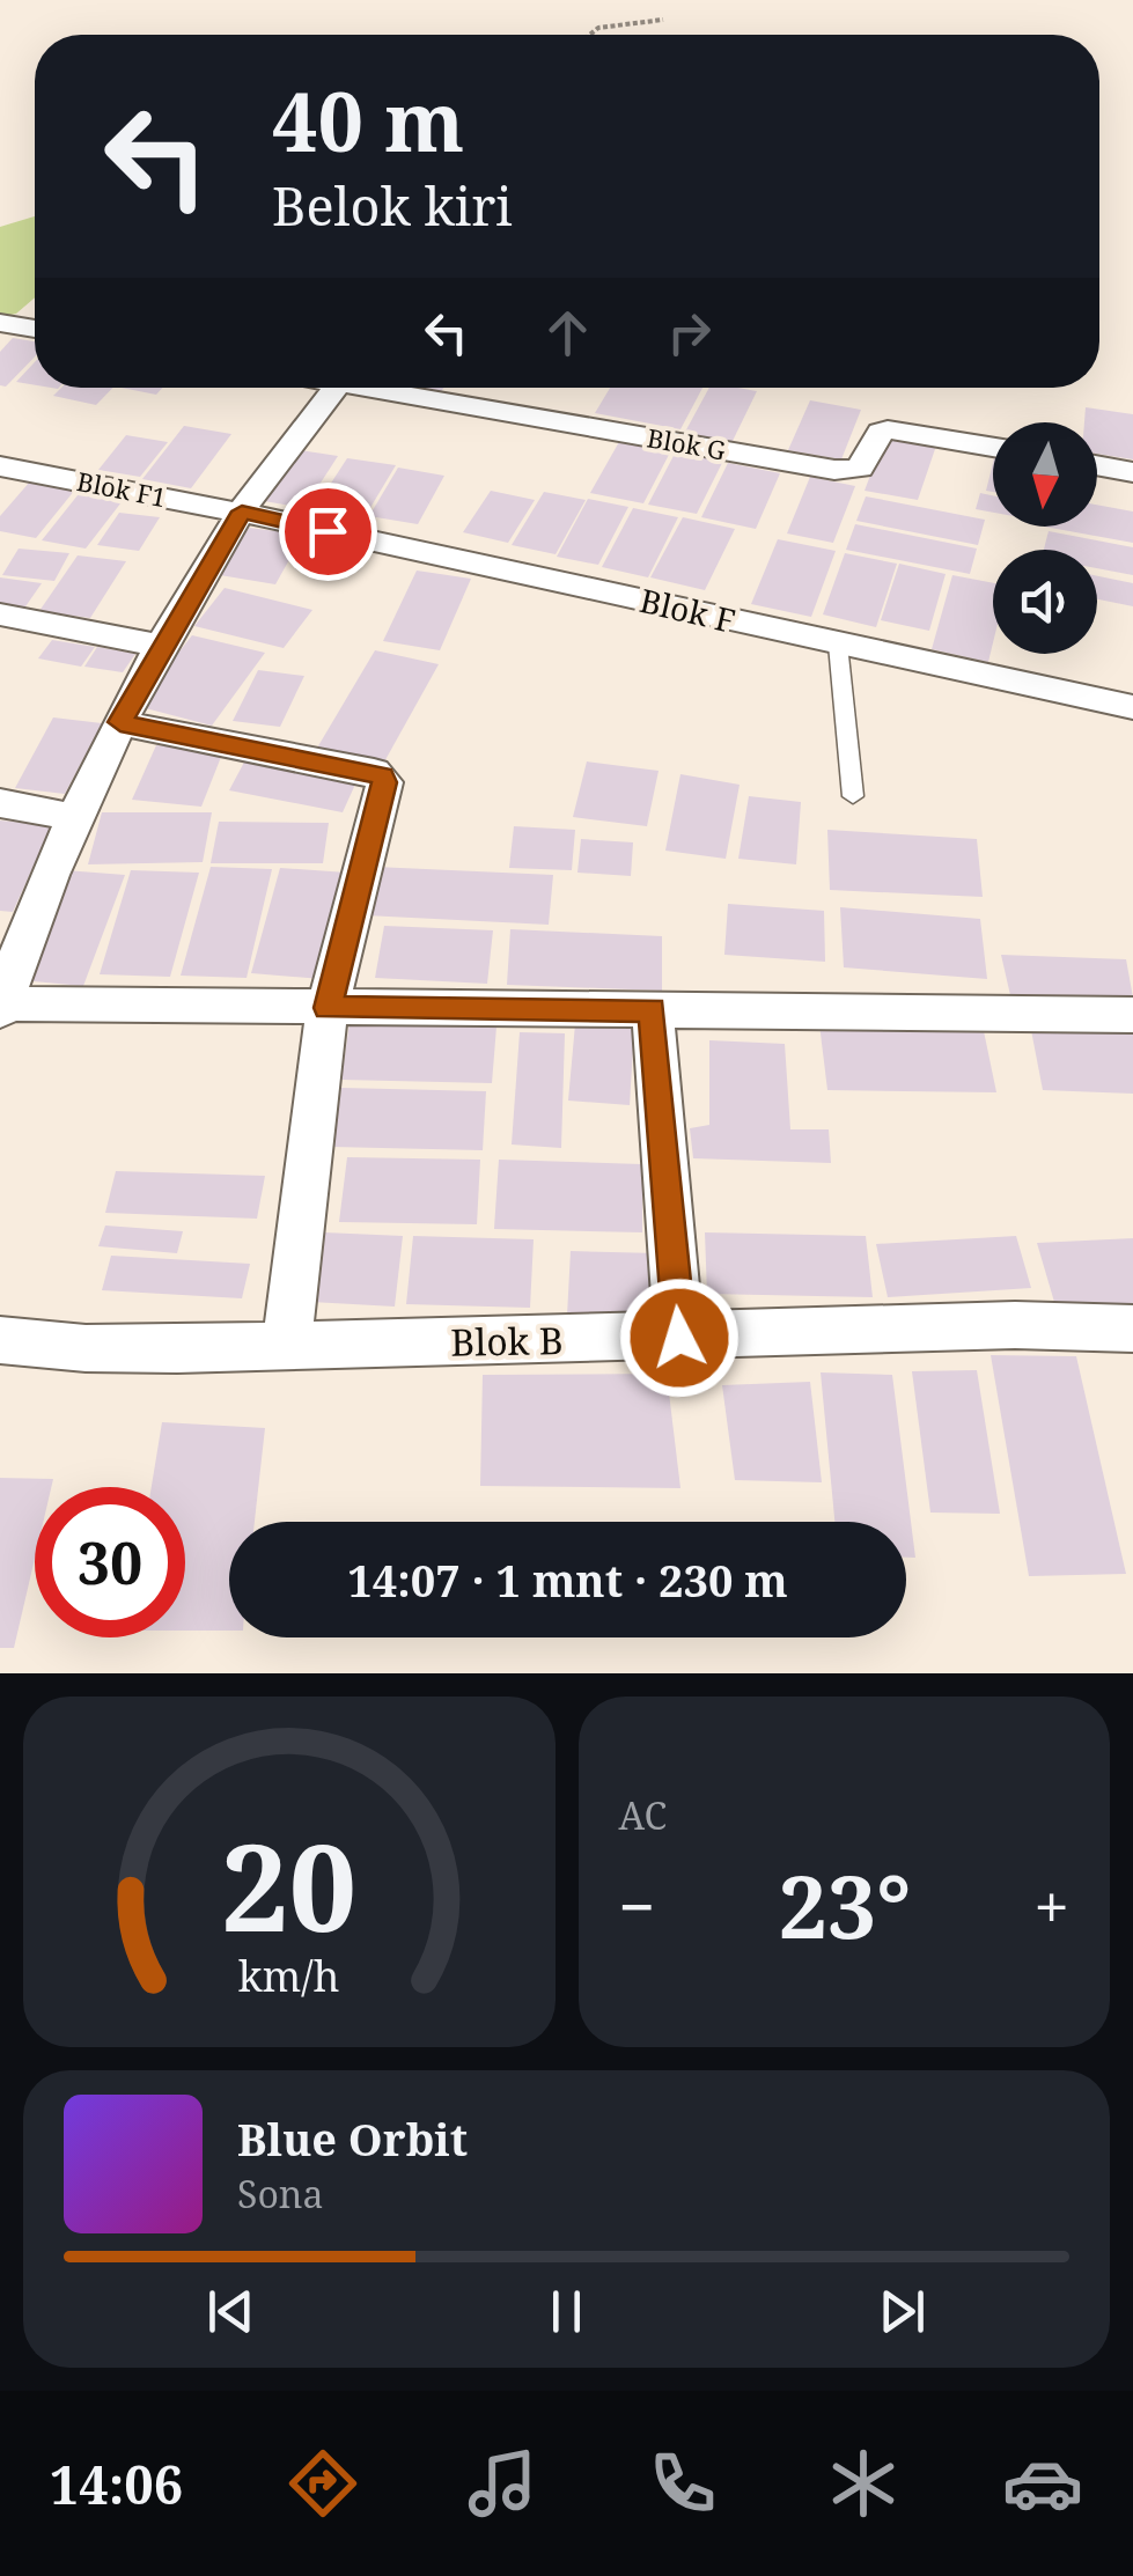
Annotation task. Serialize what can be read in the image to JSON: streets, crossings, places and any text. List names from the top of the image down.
{
  "streets": {
    "street": [
      "Blok G",
      "Blok F1",
      "Blok F",
      "Blok B"
    ]
  },
  "crossings": [
    ["Blok F1", "Blok F"]
  ],
  "north": "bottom",
  "page": {
    "turn": ["40 m", "Belok kiri"],
    "limit": "30",
    "trip": "14:07 · 1 mnt · 230 m",
    "tile": "AC",
    "heat": ["−", "23°", "+"],
    "song": ["Blue Orbit", "Sona"],
    "tabs": "14:06",
    "gauge": ["20", "km/h"]
  }
}
